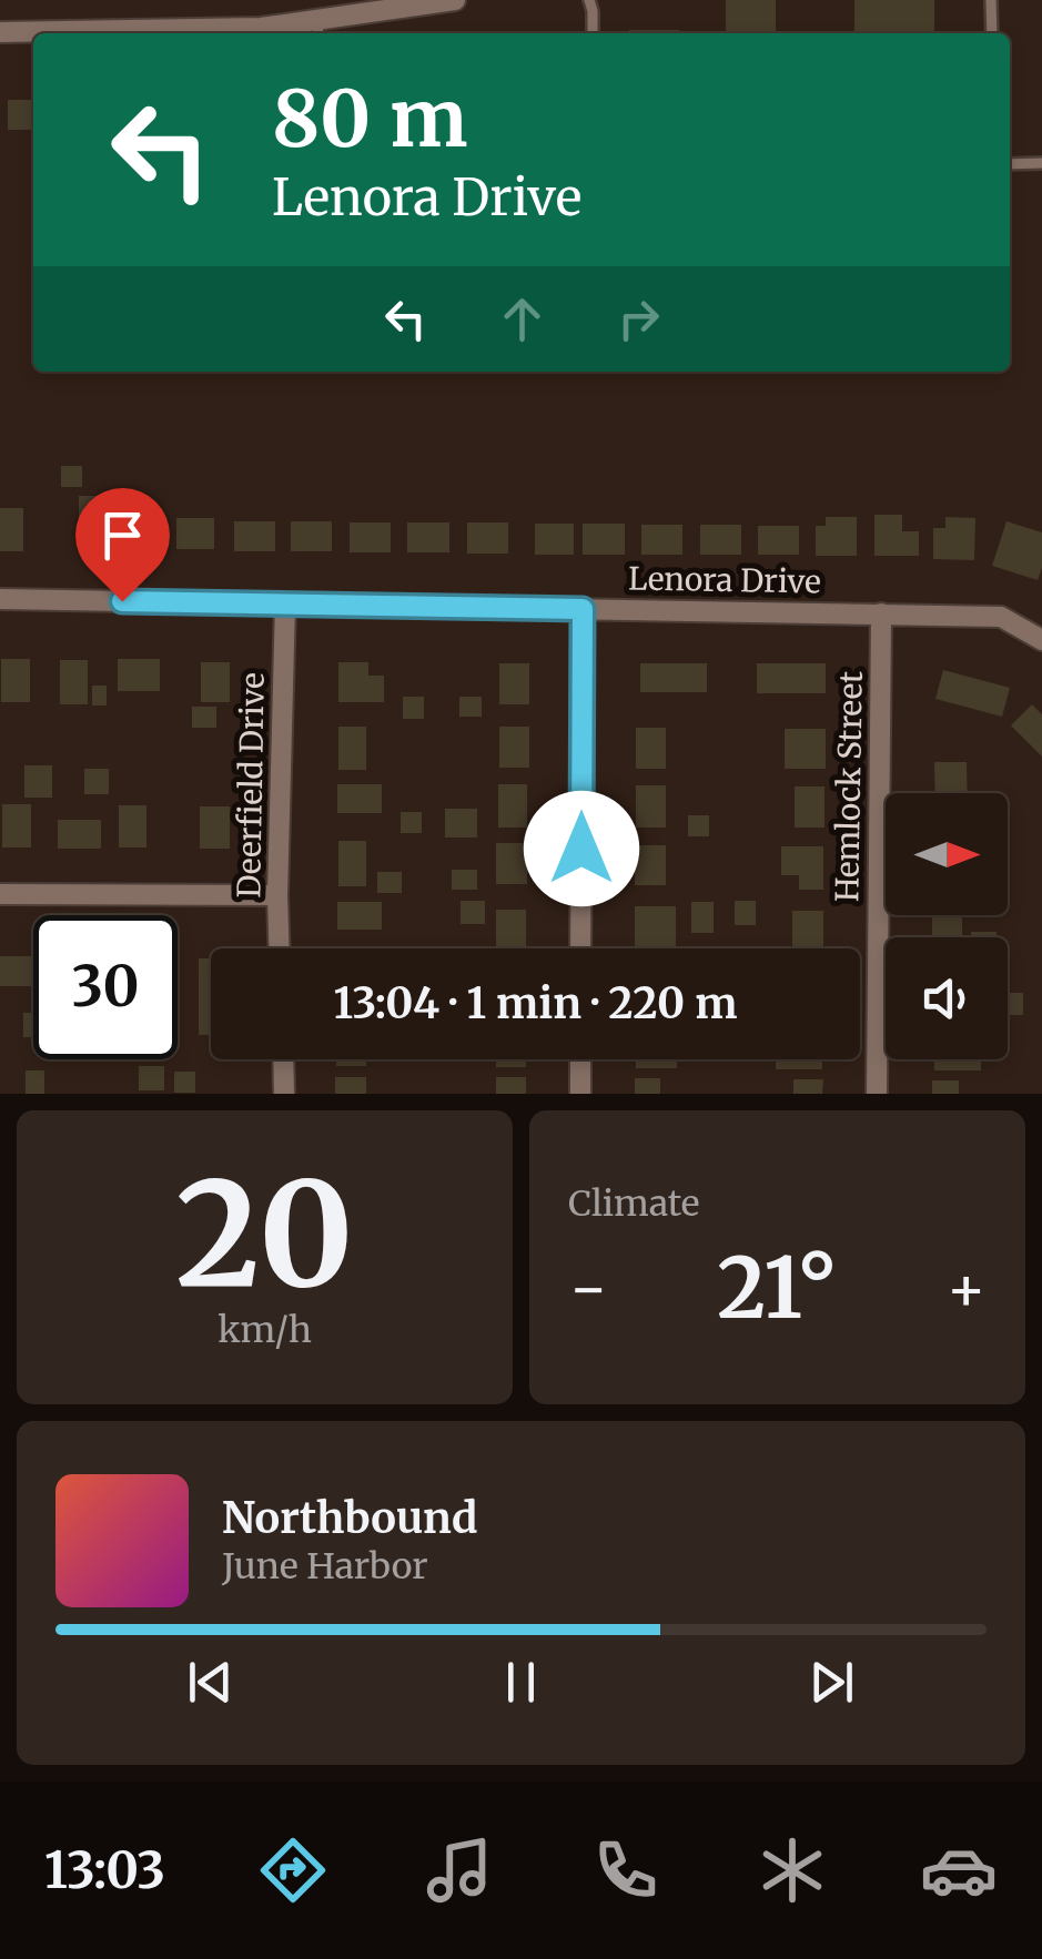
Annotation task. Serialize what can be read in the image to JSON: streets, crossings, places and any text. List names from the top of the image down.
{
  "streets": {
    "street": ["Lenora Drive", "Deerfield Drive", "Hemlock Street"]
  },
  "crossings": [
    ["Lenora Drive", "Deerfield Drive"],
    ["Lenora Drive", "Hemlock Street"]
  ],
  "north": "right",
  "page": {
    "turn": ["80 m", "Lenora Drive"],
    "limit": "30",
    "trip": "13:04 · 1 min · 220 m",
    "tile": [
      ["20", "km/h"],
      "Climate"
    ],
    "heat": ["−", "21°", "+"],
    "song": ["Northbound", "June Harbor"],
    "tabs": "13:03"
  }
}
